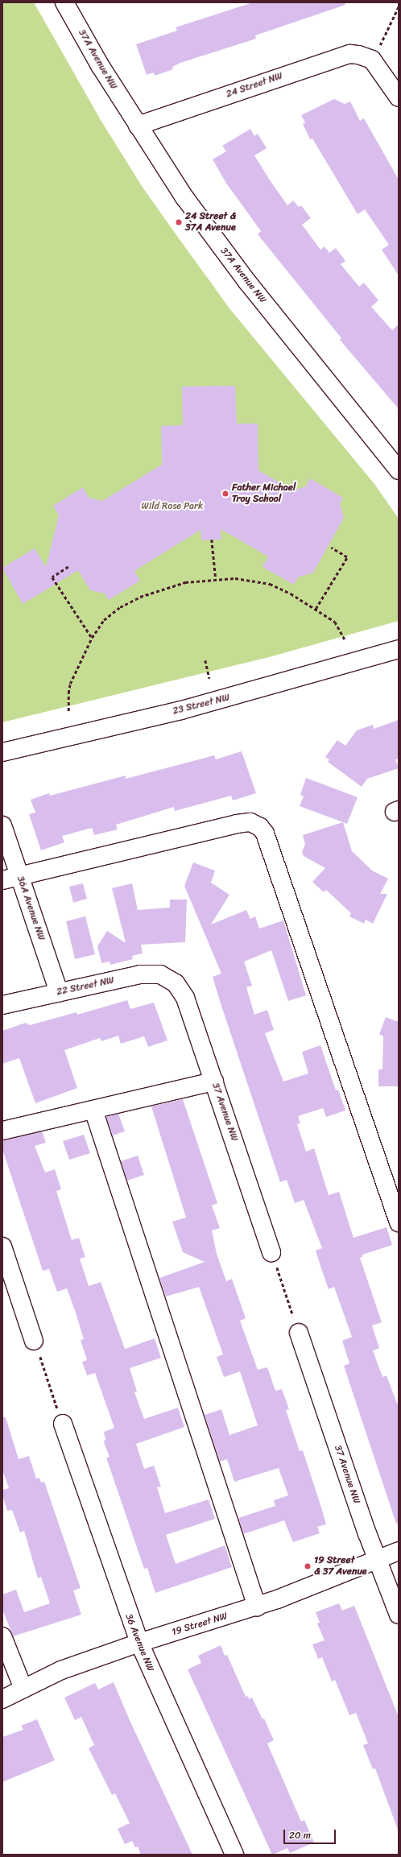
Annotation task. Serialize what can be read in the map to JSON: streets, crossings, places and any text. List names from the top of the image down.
{
  "streets": {
    "street": [
      "37A Avenue NW",
      "24 Street NW",
      "23 Street NW",
      "36A Avenue NW",
      "22 Street NW",
      "37 Avenue NW",
      "19 Street NW",
      "36 Avenue NW"
    ]
  },
  "crossings": [
    ["37A Avenue NW", "24 Street NW"],
    ["36A Avenue NW", "22 Street NW"],
    ["22 Street NW", "37 Avenue NW"],
    ["37 Avenue NW", "19 Street NW"],
    ["19 Street NW", "36 Avenue NW"]
  ],
  "parks": ["Wild Rose Park"],
  "places": ["24 Street & 37A Avenue", "Father Michael Troy School", "19 Street & 37 Avenue"],
  "scale_bar": "20 m"
}
